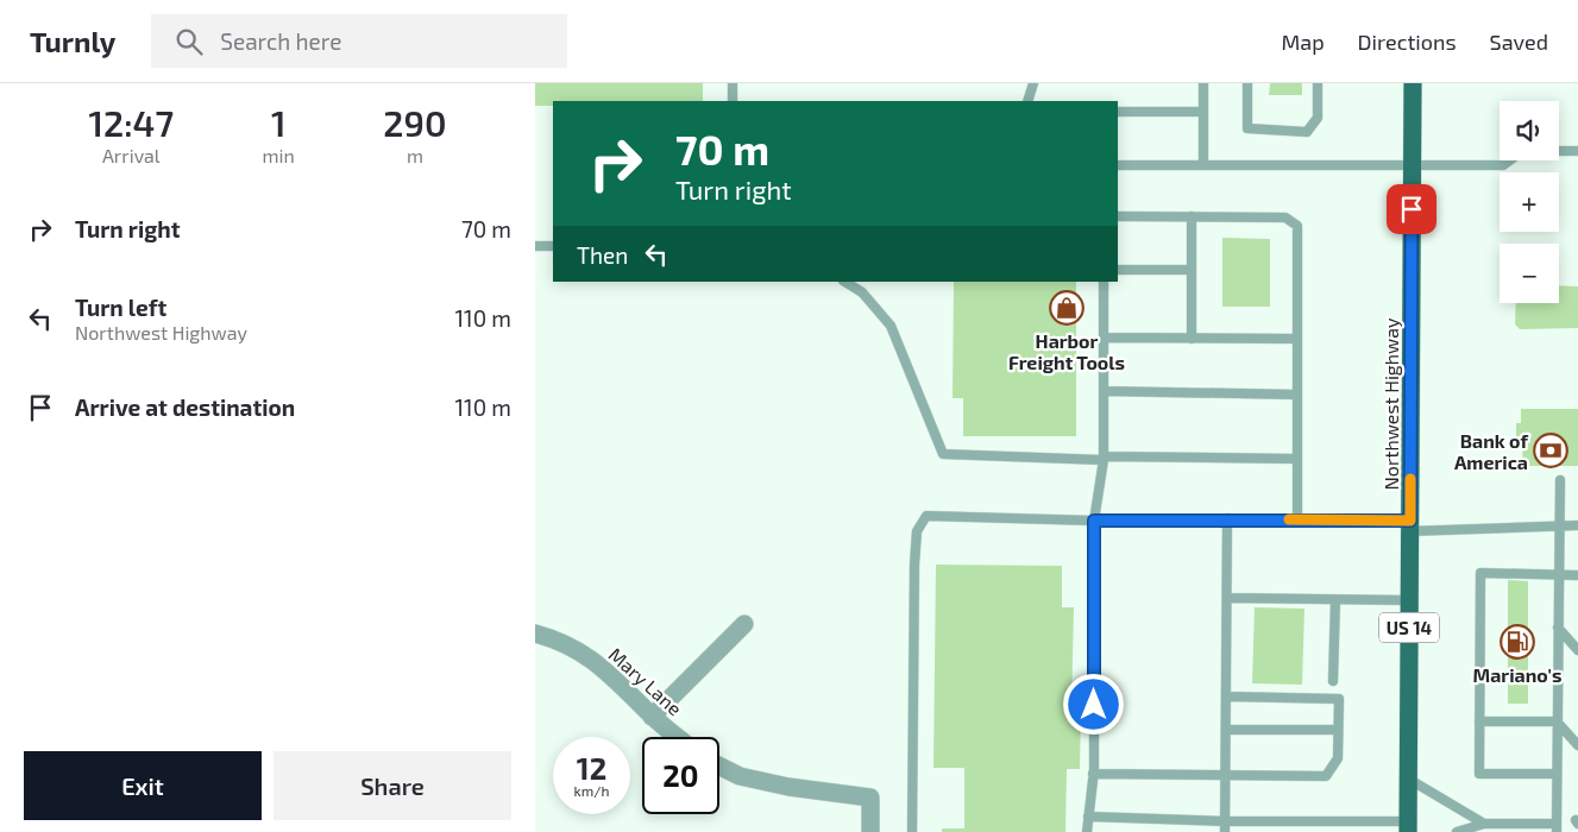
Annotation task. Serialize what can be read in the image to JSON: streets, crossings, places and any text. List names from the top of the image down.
{
  "streets": {
    "main road": ["Northwest Highway", "US 14"],
    "street": ["Mary Lane"]
  },
  "places": {
    "shop": ["Harbor Freight Tools"],
    "bank": ["Bank of America"],
    "fuel station": ["Mariano's"]
  },
  "page": {
    "header": "Turnly",
    "search": "Search here",
    "nav": ["Map", "Directions", "Saved"],
    "eta": [
      "12:47",
      "Arrival",
      "1",
      "min",
      "290",
      "m"
    ],
    "map_buttons": ["+", "−"],
    "turn": ["70 m", "Turn right"],
    "list": [
      {
        "name": "Turn right",
        "value": "70 m"
      },
      {
        "name": "Turn left",
        "note": "Northwest Highway",
        "value": "110 m"
      },
      {
        "name": "Arrive at destination",
        "value": "110 m"
      }
    ],
    "then": "Then",
    "speed": "12 km/h",
    "limit": "20",
    "buttons": ["Exit", "Share"]
  }
}
